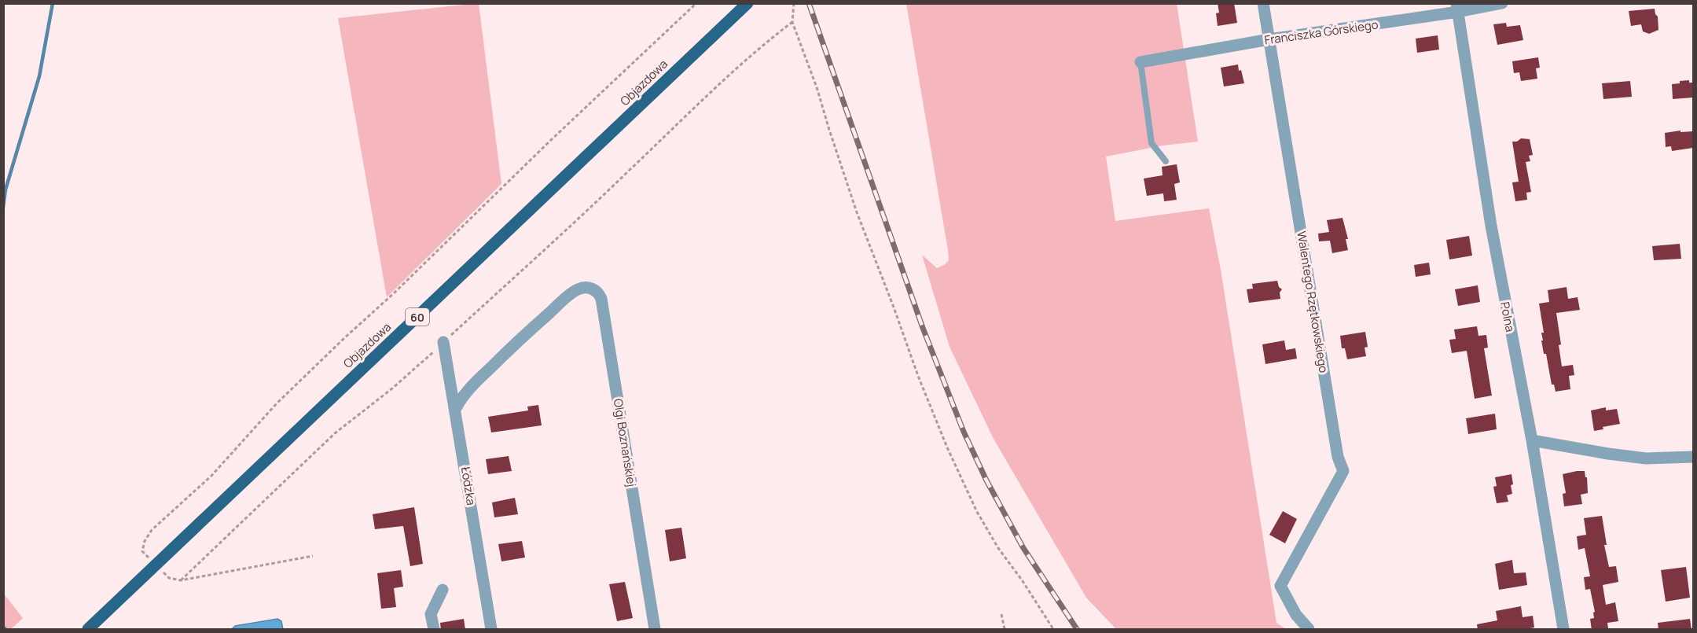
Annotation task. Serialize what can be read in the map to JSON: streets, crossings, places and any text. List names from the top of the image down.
{
  "streets": {
    "main road": ["Objazdowa", "60"],
    "street": [
      "Franciszka Górskiego",
      "Walentego Rzętkowskiego",
      "Polna",
      "Olgi Boznańskiej",
      "Łódzka"
    ]
  },
  "crossings": [
    ["Franciszka Górskiego", "Walentego Rzętkowskiego"],
    ["Franciszka Górskiego", "Polna"],
    ["Olgi Boznańskiej", "Łódzka"]
  ]
}
